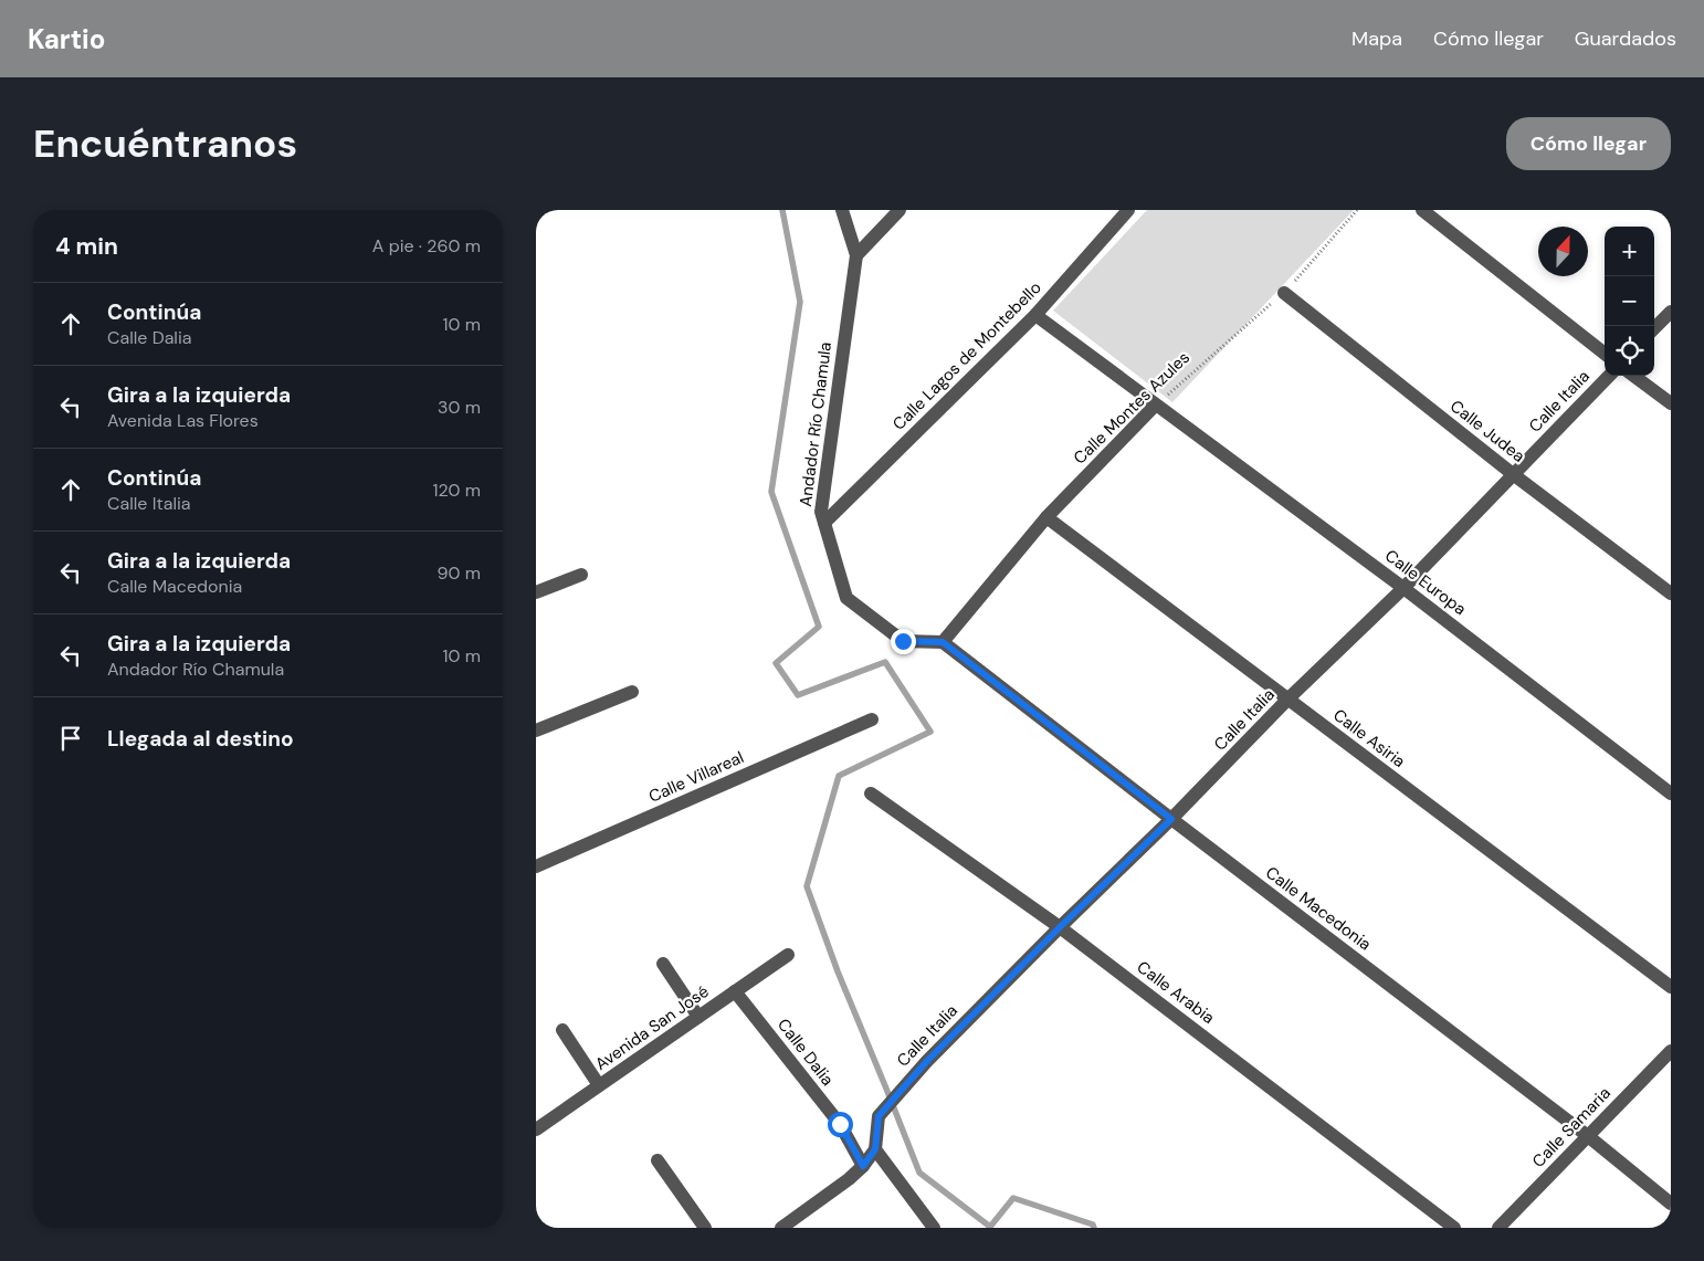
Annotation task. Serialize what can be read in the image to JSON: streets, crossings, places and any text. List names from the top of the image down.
{
  "streets": {
    "street": [
      "Calle Lagos de Montebello",
      "Calle Italia",
      "Calle Montes Azules",
      "Andador Río Chamula",
      "Calle Judea",
      "Calle Europa",
      "Calle Asiria",
      "Calle Villareal",
      "Calle Macedonia",
      "Calle Arabia",
      "Avenida San José",
      "Calle Dalia",
      "Calle Samaria"
    ]
  },
  "crossings": [
    ["Calle Lagos de Montebello", "Andador Río Chamula"],
    ["Calle Lagos de Montebello", "Calle Europa"],
    ["Calle Italia", "Calle Judea"],
    ["Calle Italia", "Calle Europa"],
    ["Calle Italia", "Calle Asiria"],
    ["Calle Italia", "Calle Macedonia"],
    ["Calle Italia", "Calle Arabia"],
    ["Calle Montes Azules", "Andador Río Chamula"],
    ["Calle Montes Azules", "Calle Judea"],
    ["Calle Montes Azules", "Calle Europa"],
    ["Calle Montes Azules", "Calle Asiria"],
    ["Calle Montes Azules", "Calle Macedonia"],
    ["Andador Río Chamula", "Calle Macedonia"],
    ["Calle Macedonia", "Calle Samaria"],
    ["Avenida San José", "Calle Dalia"]
  ],
  "north": "top",
  "page": {
    "header": "Kartio",
    "nav": ["Mapa", "Cómo llegar", "Guardados"],
    "buttons": "Cómo llegar",
    "title": "Encuéntranos",
    "heading": ["4 min", "A pie · 260 m"],
    "map_buttons": ["+", "−"],
    "list": [
      ["Continúa", "Calle Dalia", "10 m"],
      ["Gira a la izquierda", "Avenida Las Flores", "30 m"],
      ["Continúa", "Calle Italia", "120 m"],
      ["Gira a la izquierda", "Calle Macedonia", "90 m"],
      ["Gira a la izquierda", "Andador Río Chamula", "10 m"],
      "Llegada al destino"
    ]
  }
}
